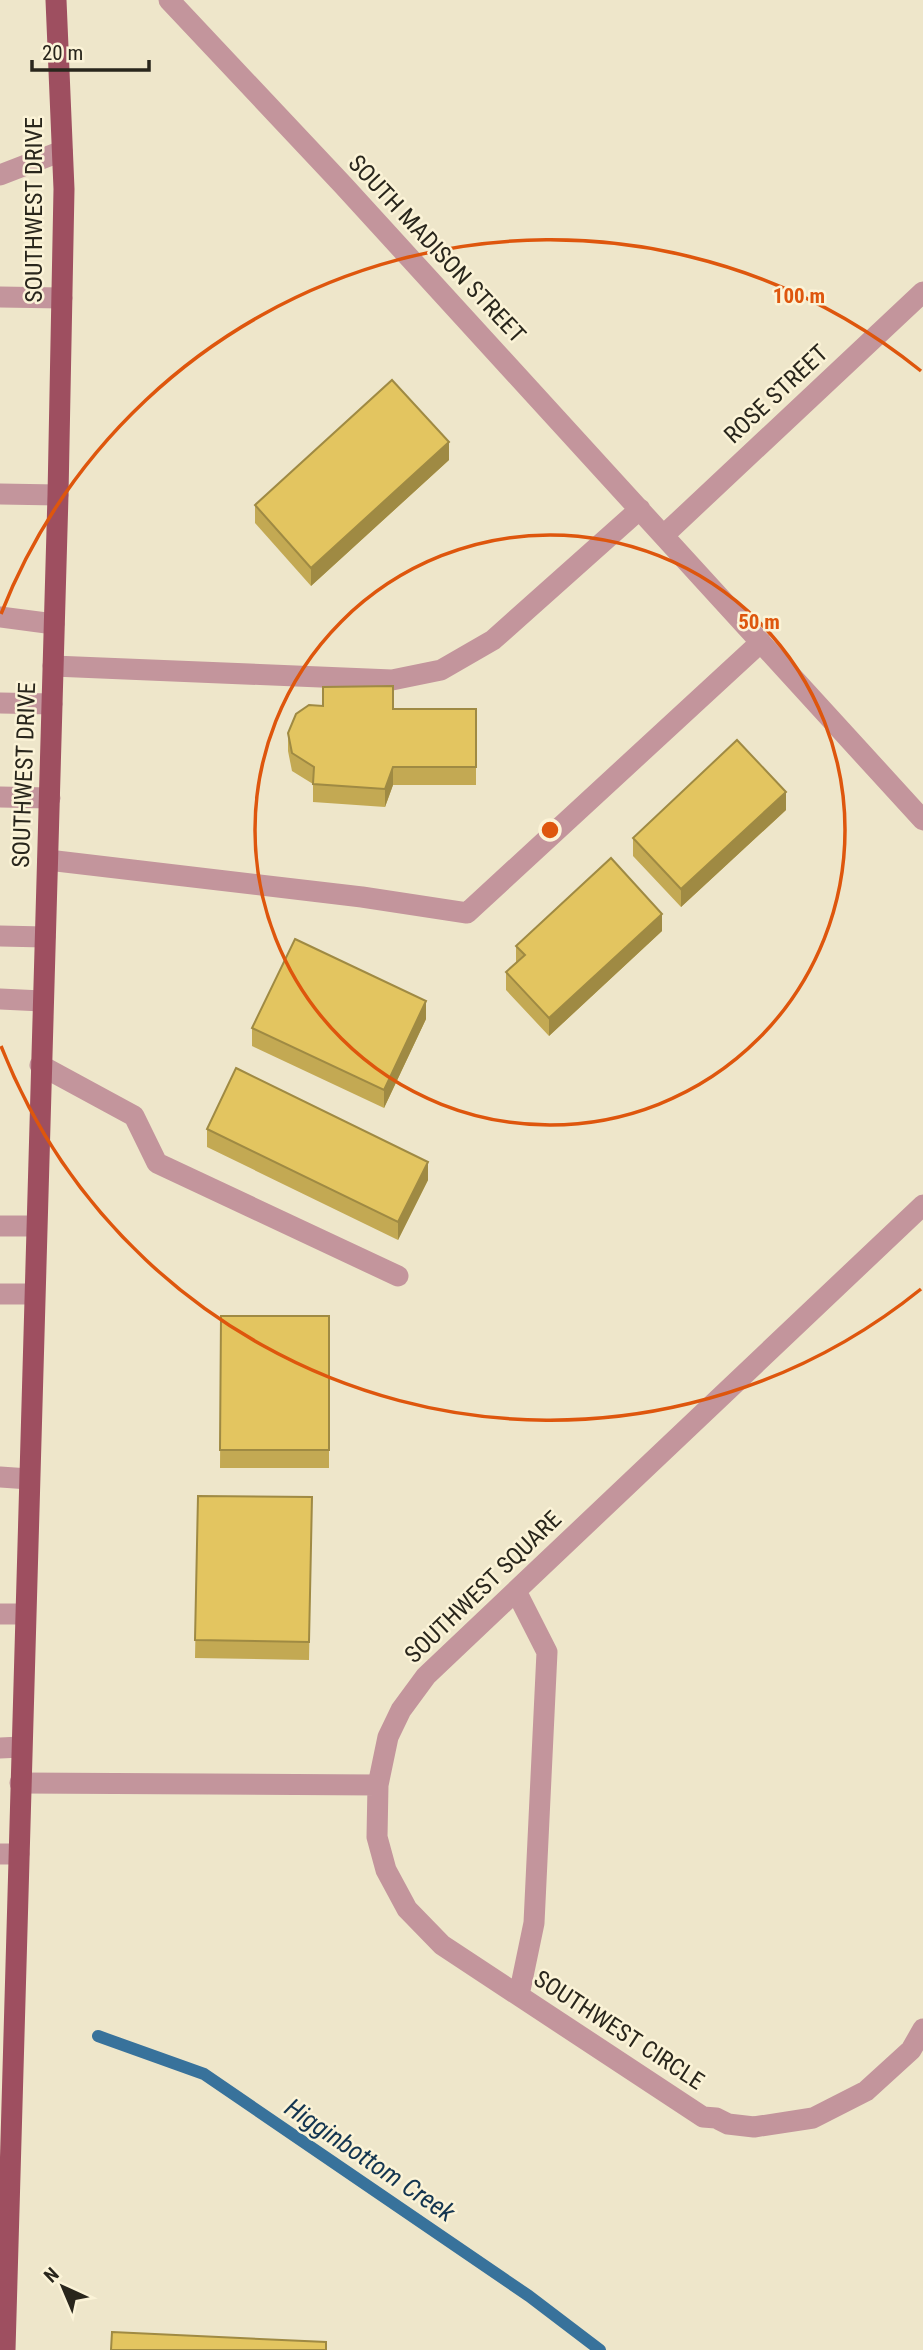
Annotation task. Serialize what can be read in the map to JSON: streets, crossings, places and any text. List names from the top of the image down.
{
  "streets": {
    "main road": ["SOUTHWEST DRIVE"],
    "street": [
      "SOUTH MADISON STREET",
      "ROSE STREET",
      "SOUTHWEST SQUARE",
      "SOUTHWEST CIRCLE"
    ]
  },
  "crossings": [
    ["SOUTH MADISON STREET", "ROSE STREET"],
    ["SOUTHWEST SQUARE", "SOUTHWEST CIRCLE"]
  ],
  "water": ["Higginbottom Creek"],
  "scale_bar": "20 m",
  "north": "top left",
  "rings": ["100 m", "50 m"]
}
